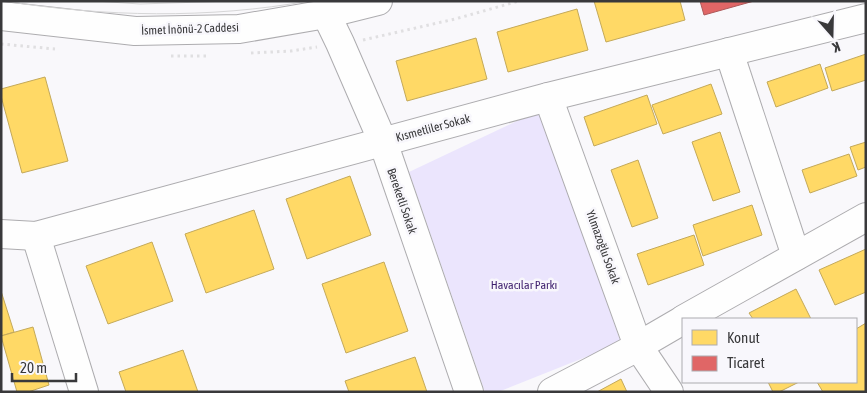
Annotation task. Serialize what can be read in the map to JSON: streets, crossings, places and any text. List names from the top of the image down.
{
  "streets": {
    "street": [
      "İsmet İnönü-2 Caddesi",
      "Kısmetliler Sokak",
      "Bereketli Sokak",
      "Yılmazoğlu Sokak"
    ]
  },
  "crossings": [
    ["İsmet İnönü-2 Caddesi", "Bereketli Sokak"],
    ["Kısmetliler Sokak", "Bereketli Sokak"],
    ["Kısmetliler Sokak", "Yılmazoğlu Sokak"]
  ],
  "parks": ["Havacılar Parkı"],
  "legend": ["Konut", "Ticaret"],
  "scale_bar": "20 m",
  "north": "bottom"
}
